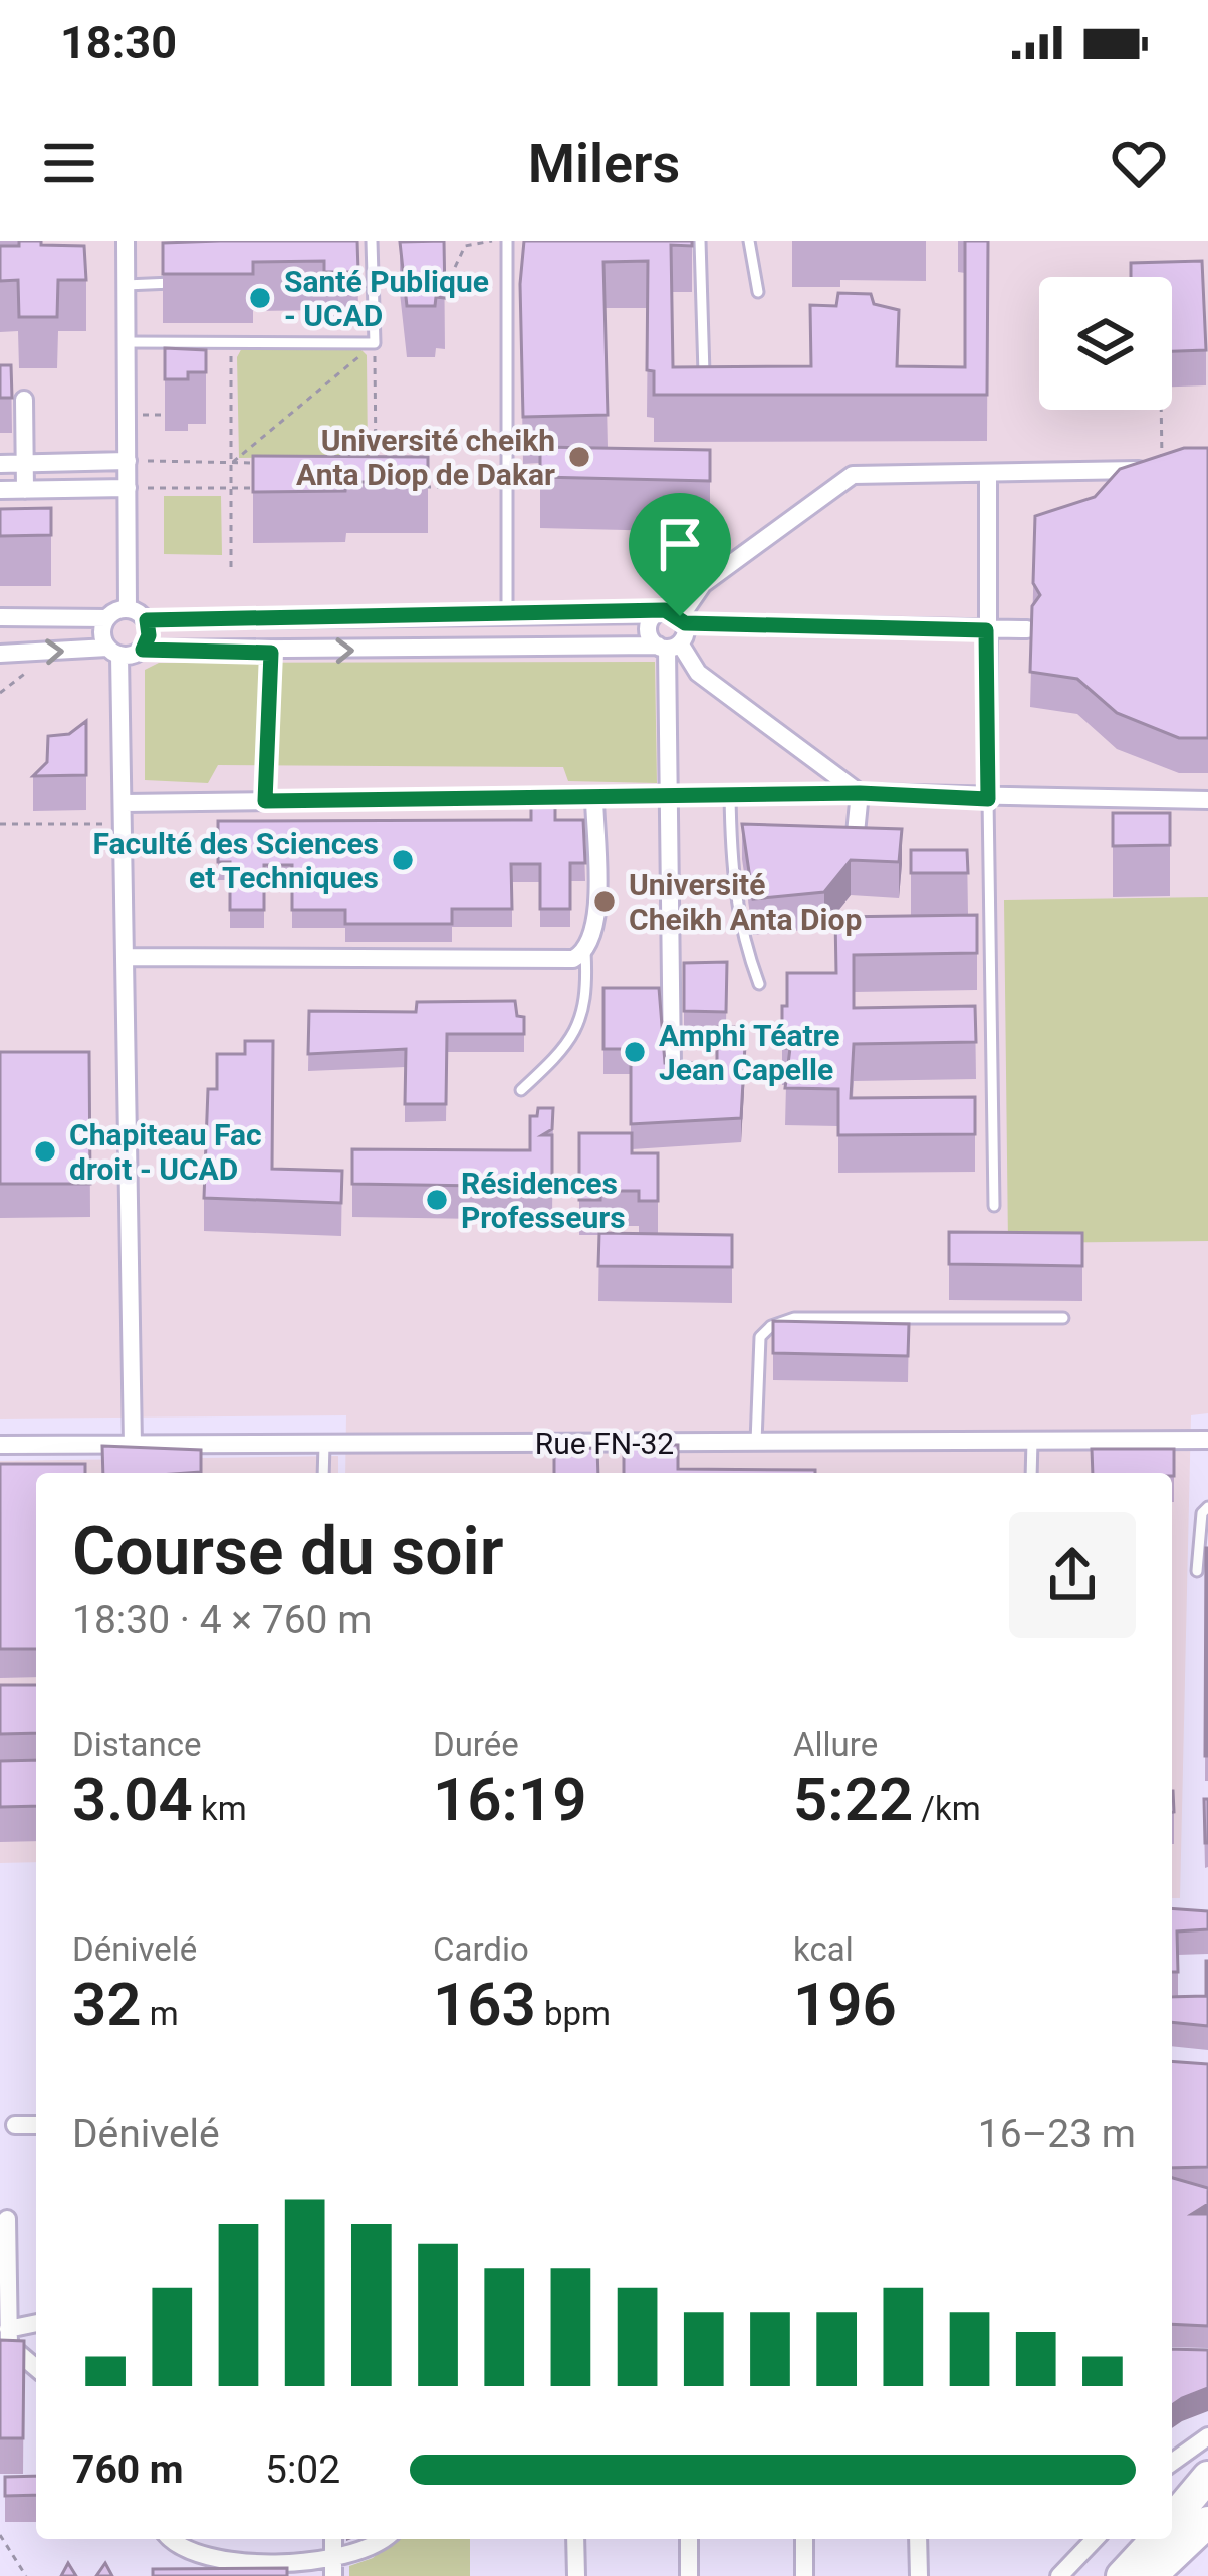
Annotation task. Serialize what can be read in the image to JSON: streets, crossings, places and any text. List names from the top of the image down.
{
  "streets": {
    "street": ["Rue FN-32"]
  },
  "places": [
    "Santé Publique - UCAD",
    "Université cheikh Anta Diop de Dakar",
    "Faculté des Sciences et Techniques",
    "Université Cheikh Anta Diop",
    "Amphi Téatre Jean Capelle",
    "Chapiteau Fac droit - UCAD",
    "Résidences Professeurs"
  ],
  "page": {
    "status": "18:30",
    "header": "Milers",
    "heading": ["Course du soir", "18:30 · 4 × 760 m"],
    "stats": [
      ["Distance", "3.04 km"],
      ["Durée", "16:19"],
      ["Allure", "5:22 /km"],
      ["Dénivelé", "32 m"],
      ["Cardio", "163 bpm"],
      ["kcal", "196"]
    ],
    "chart": ["Dénivelé", "16–23 m"],
    "list": [
      {
        "name": "760 m",
        "note": "5:02"
      }
    ]
  }
}
